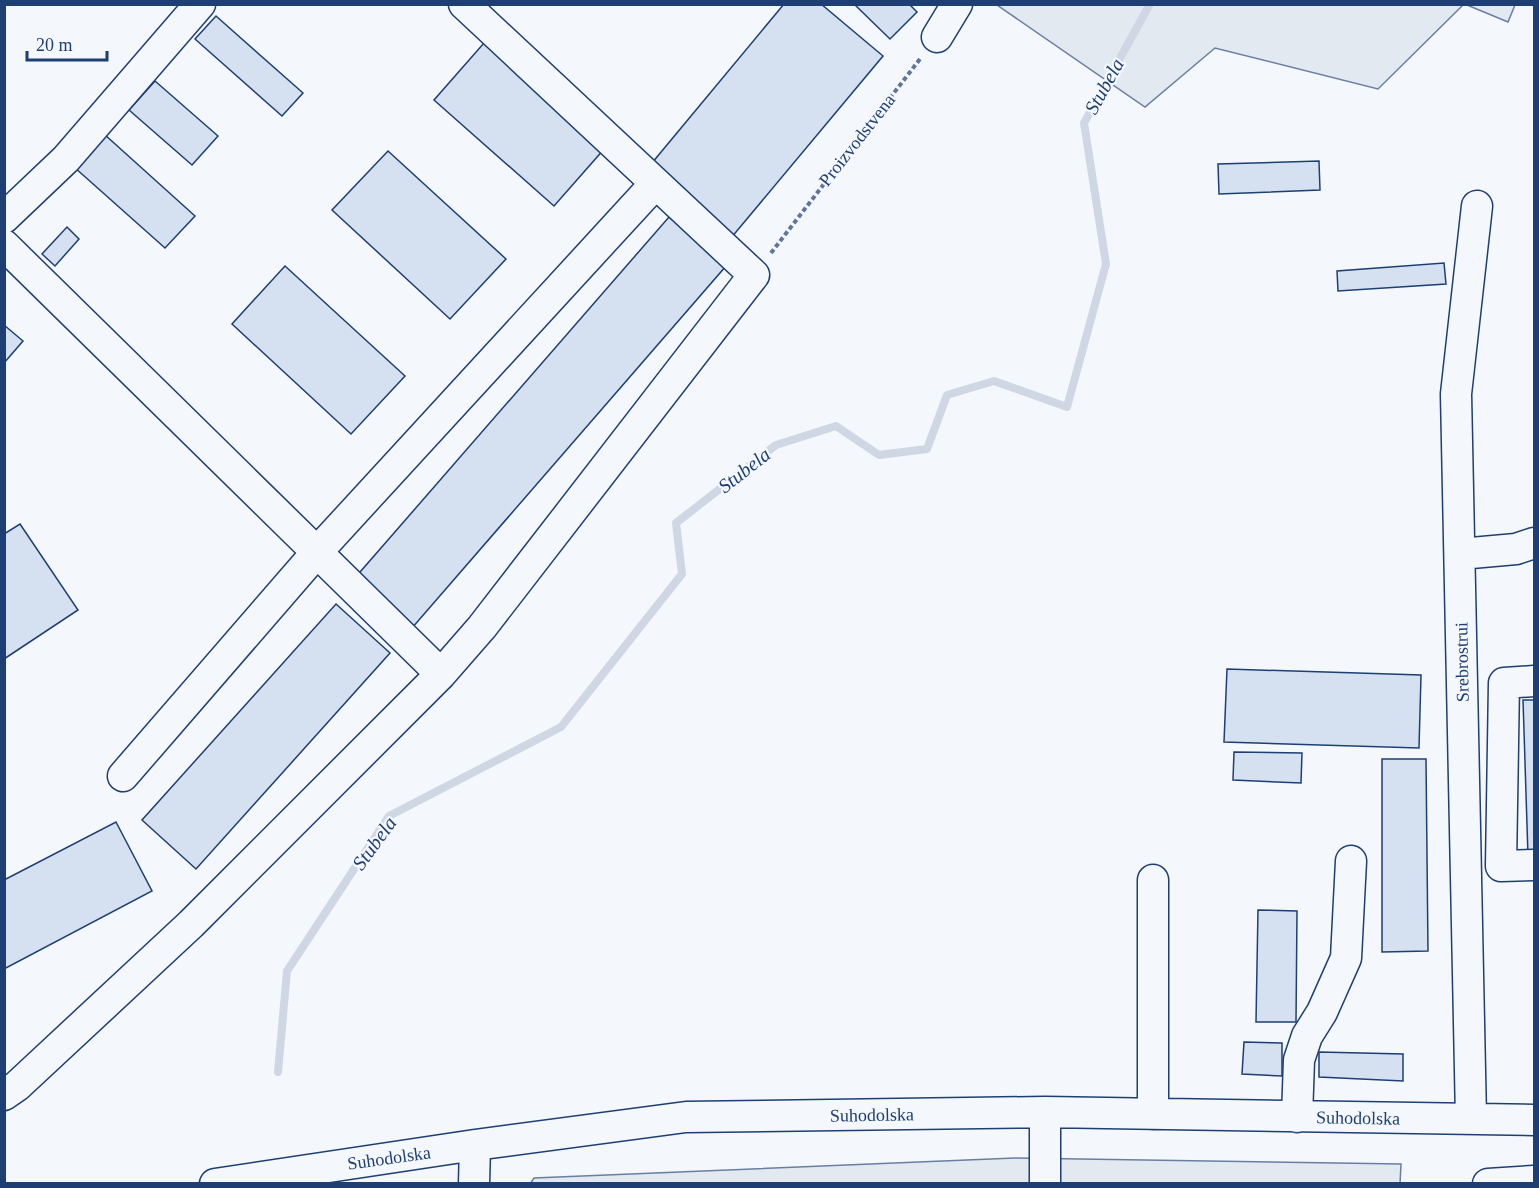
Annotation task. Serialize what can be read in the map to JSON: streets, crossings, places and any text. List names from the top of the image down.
{
  "streets": {
    "street": ["Srebrostrui", "Suhodolska"],
    "path": ["Proizvodstvena"]
  },
  "crossings": [
    ["Srebrostrui", "Suhodolska"]
  ],
  "water": ["Stubela"],
  "scale_bar": "20 m"
}
